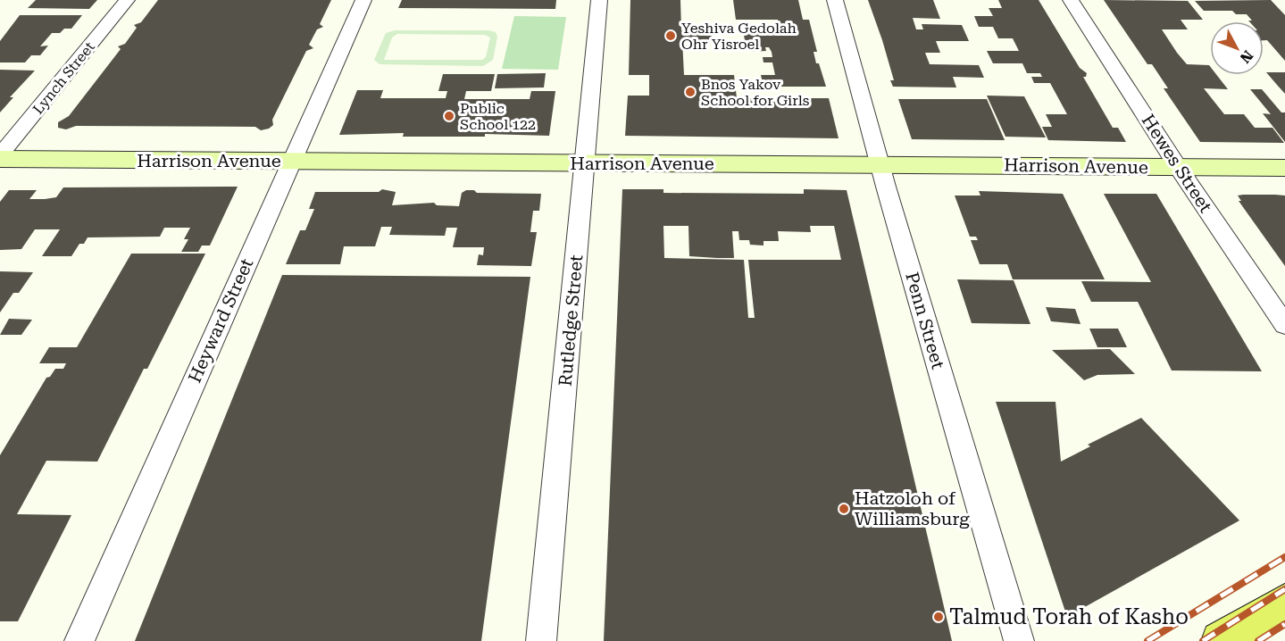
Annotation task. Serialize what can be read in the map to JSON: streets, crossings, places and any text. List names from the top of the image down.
{
  "streets": {
    "street": [
      "Lynch Street",
      "Harrison Avenue",
      "Hewes Street",
      "Heyward Street",
      "Rutledge Street",
      "Penn Street"
    ]
  },
  "crossings": [
    ["Lynch Street", "Harrison Avenue"],
    ["Harrison Avenue", "Hewes Street"],
    ["Harrison Avenue", "Heyward Street"],
    ["Harrison Avenue", "Rutledge Street"],
    ["Harrison Avenue", "Penn Street"]
  ],
  "places": [
    "Yeshiva Gedolah Ohr Yisroel",
    "Bnos Yakov School for Girls",
    "Public School 122",
    "Hatzoloh of Williamsburg",
    "Talmud Torah of Kasho"
  ],
  "north": "bottom right"
}
